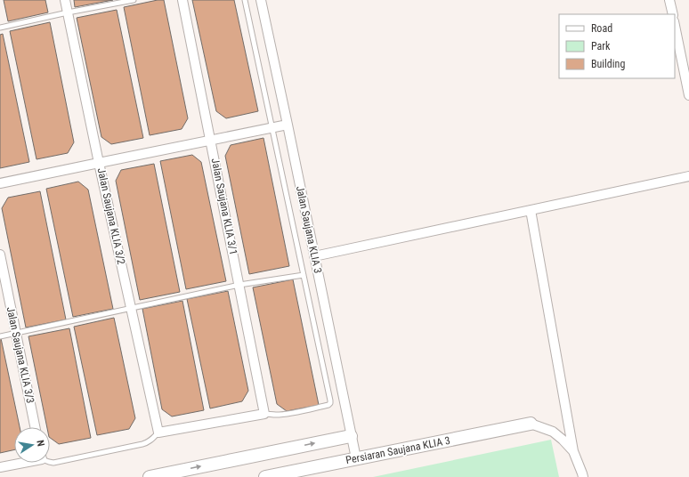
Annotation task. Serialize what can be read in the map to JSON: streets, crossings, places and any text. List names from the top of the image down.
{
  "streets": {
    "street": [
      "Jalan Saujana KLIA 3/1",
      "Jalan Saujana KLIA 3/2",
      "Jalan Saujana KLIA 3",
      "Jalan Saujana KLIA 3/3",
      "Persiaran Saujana KLIA 3"
    ]
  },
  "crossings": [
    ["Jalan Saujana KLIA 3", "Persiaran Saujana KLIA 3"]
  ],
  "legend": ["Road", "Park", "Building"],
  "north": "right"
}
